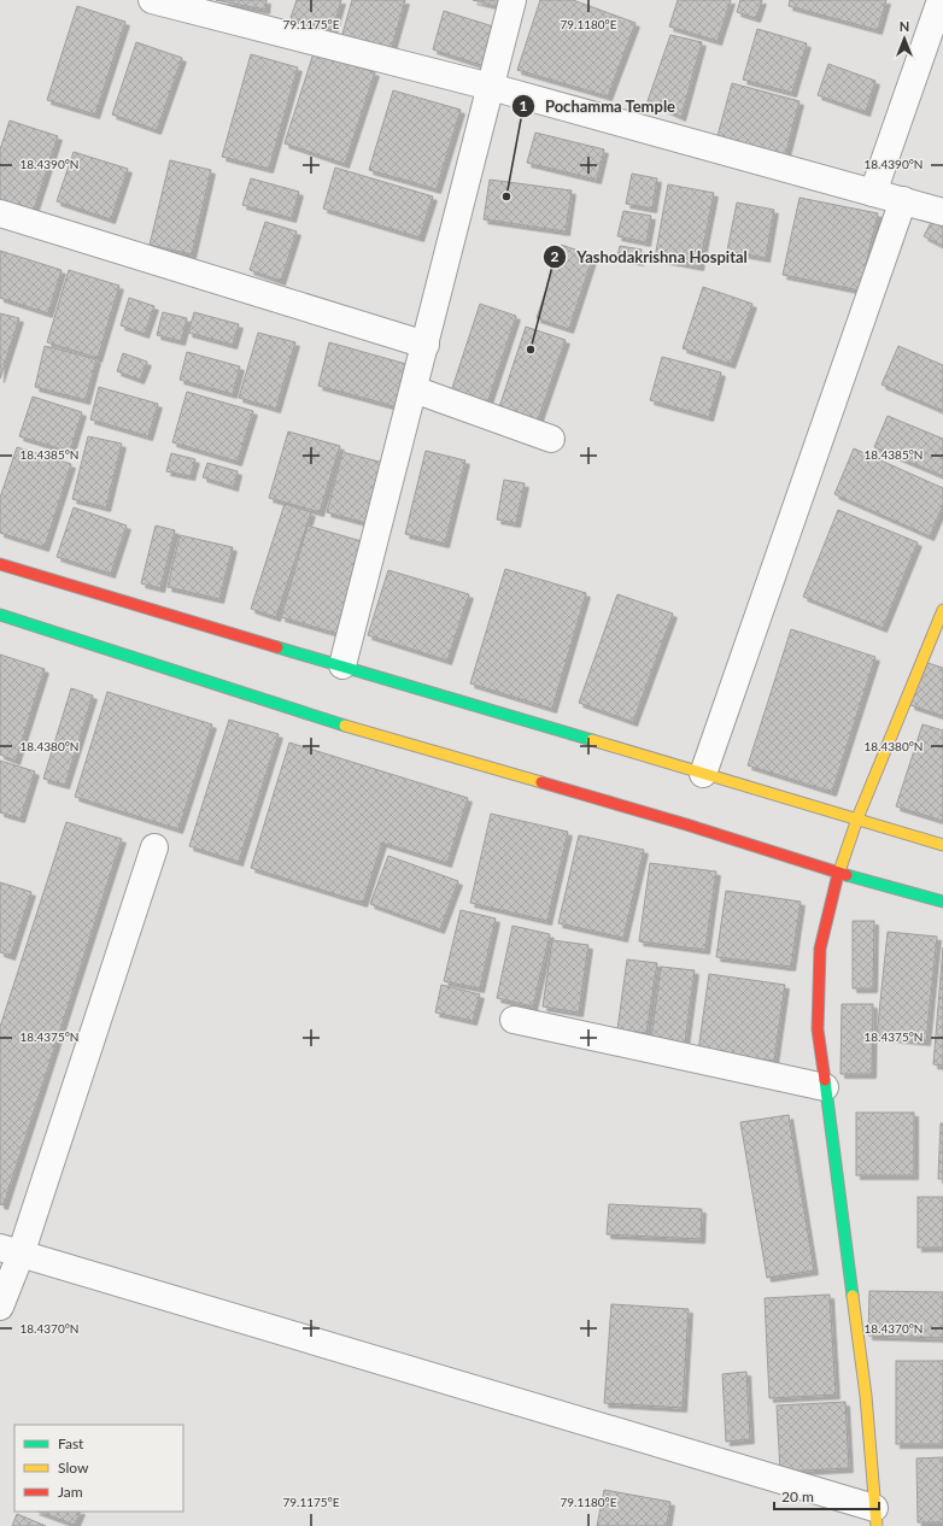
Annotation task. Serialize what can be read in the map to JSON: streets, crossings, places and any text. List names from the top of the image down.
{
  "places": ["Pochamma Temple", "Yashodakrishna Hospital"],
  "legend": ["Fast", "Slow", "Jam"],
  "scale_bar": "20 m",
  "north": "top",
  "coordinates": [
    "79.1175°E",
    "79.1180°E",
    "18.4390°N",
    "18.4385°N",
    "18.4380°N",
    "18.4375°N",
    "18.4370°N"
  ]
}
